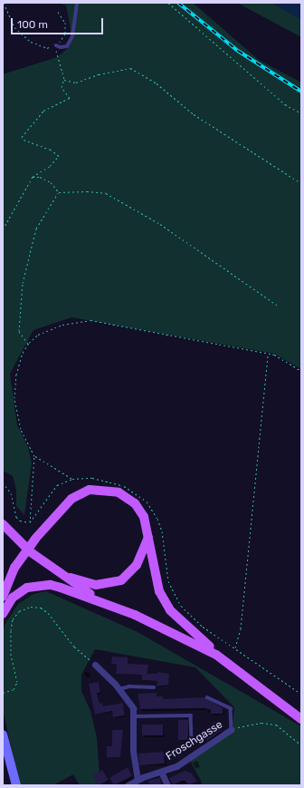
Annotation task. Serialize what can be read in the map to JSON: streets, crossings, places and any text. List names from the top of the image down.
{
  "streets": {
    "street": ["Froschgasse"]
  },
  "scale_bar": "100 m"
}
